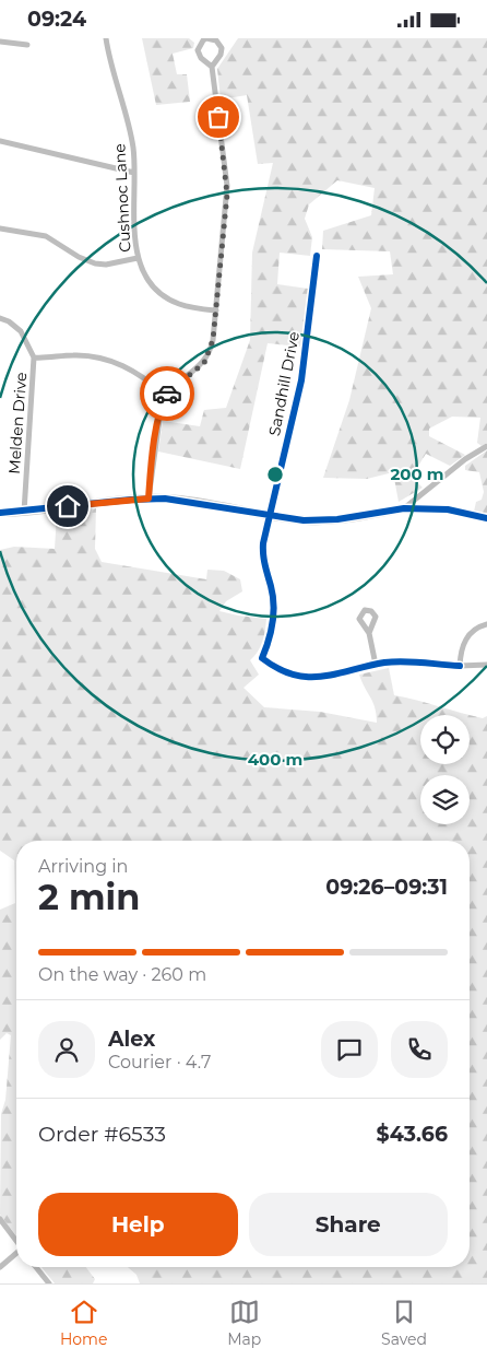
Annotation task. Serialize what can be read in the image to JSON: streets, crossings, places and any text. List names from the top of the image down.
{
  "streets": {
    "street": ["Cushnoc Lane", "Sandhill Drive", "Melden Drive"]
  },
  "page": {
    "status": "09:24",
    "heading": ["2 min", "Arriving in", "09:26–09:31"],
    "panel": [
      "Alex",
      "Courier · 4.7",
      "Order #6533",
      "$43.66"
    ],
    "bar": "On the way · 260 m",
    "buttons": ["Help", "Share"],
    "tabs": ["Home", "Map", "Saved"]
  },
  "rings": ["200 m", "400 m"]
}
